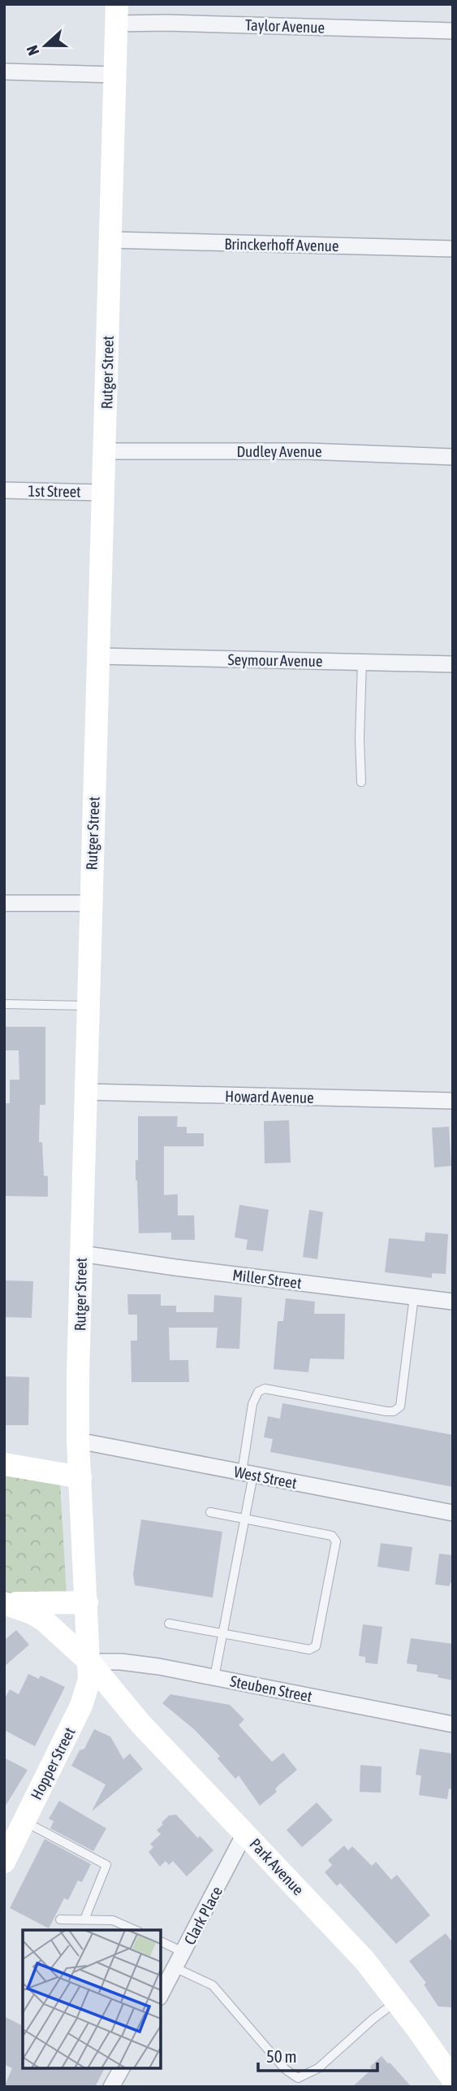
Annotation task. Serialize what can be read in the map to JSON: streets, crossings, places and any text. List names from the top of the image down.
{
  "streets": {
    "street": [
      "Taylor Avenue",
      "Brinckerhoff Avenue",
      "Rutger Street",
      "Dudley Avenue",
      "1st Street",
      "Seymour Avenue",
      "Howard Avenue",
      "Miller Street",
      "West Street",
      "Steuben Street",
      "Hopper Street",
      "Park Avenue",
      "Clark Place"
    ]
  },
  "crossings": [
    ["Taylor Avenue", "Rutger Street"],
    ["Brinckerhoff Avenue", "Rutger Street"],
    ["Rutger Street", "Dudley Avenue"],
    ["Rutger Street", "1st Street"],
    ["Rutger Street", "Seymour Avenue"],
    ["Rutger Street", "Howard Avenue"],
    ["Rutger Street", "Miller Street"],
    ["Rutger Street", "West Street"],
    ["Rutger Street", "Steuben Street"],
    ["Rutger Street", "Hopper Street"],
    ["Rutger Street", "Park Avenue"],
    ["Steuben Street", "Hopper Street"],
    ["Steuben Street", "Park Avenue"],
    ["Hopper Street", "Park Avenue"],
    ["Park Avenue", "Clark Place"]
  ],
  "scale_bar": "50 m",
  "north": "left"
}
